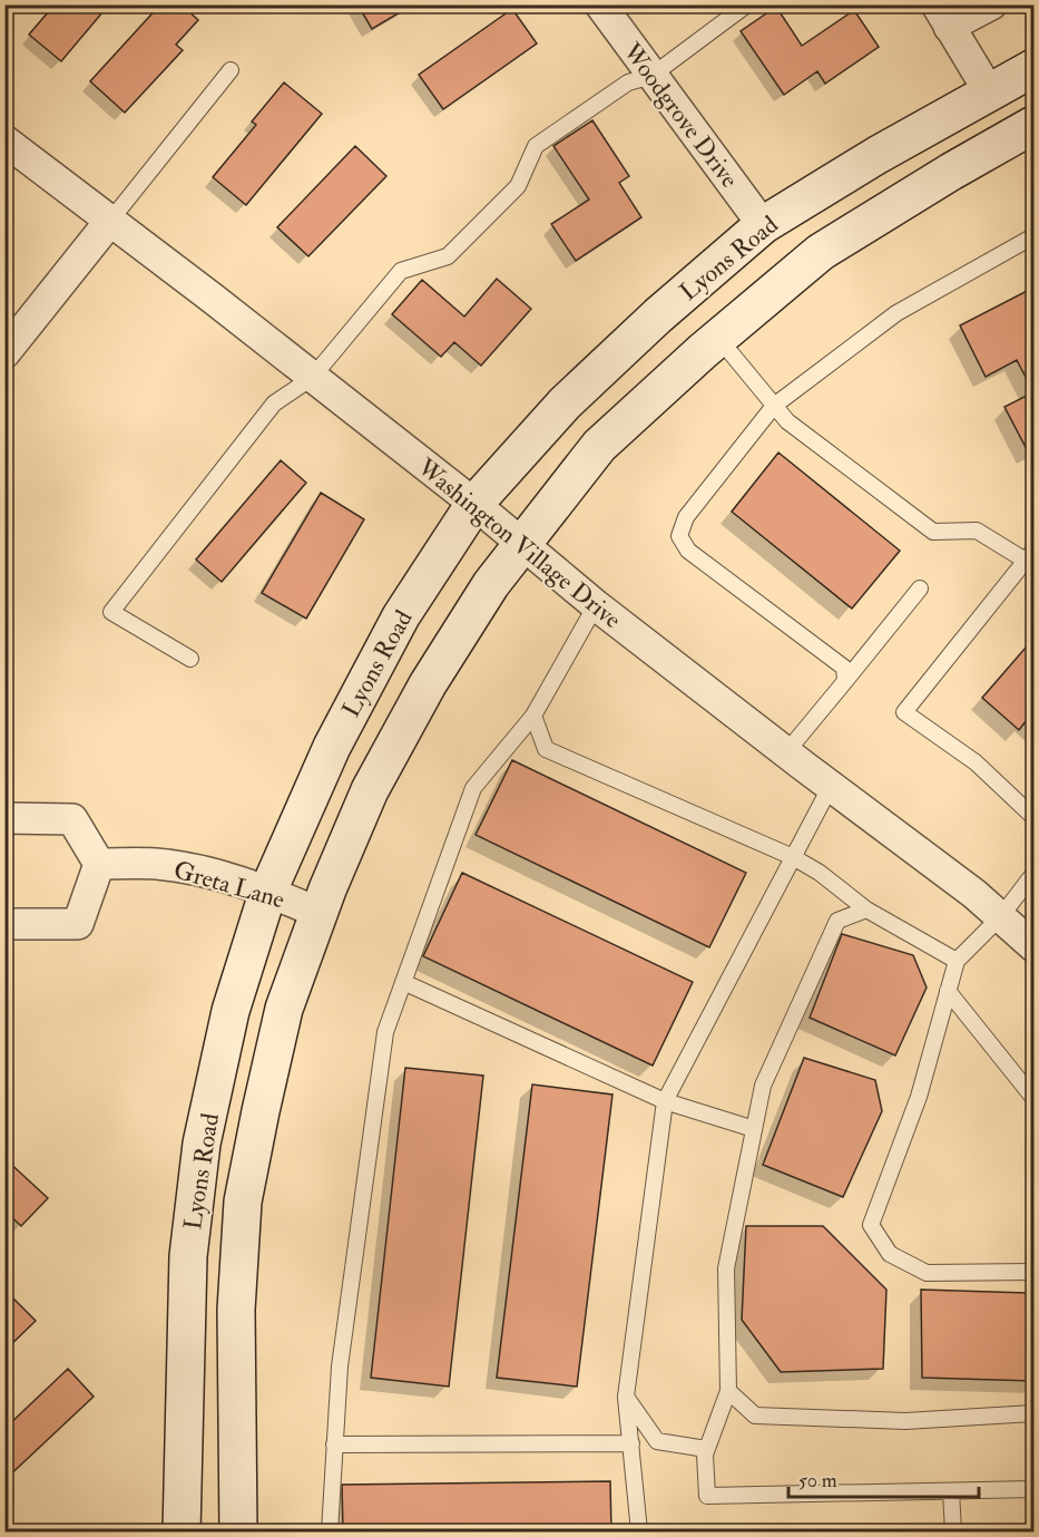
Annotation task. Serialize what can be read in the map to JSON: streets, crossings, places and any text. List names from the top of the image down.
{
  "streets": {
    "main road": ["Lyons Road"],
    "street": ["Woodgrove Drive", "Washington Village Drive", "Greta Lane"]
  },
  "crossings": [
    ["Woodgrove Drive", "Lyons Road"],
    ["Lyons Road", "Washington Village Drive"],
    ["Lyons Road", "Greta Lane"]
  ],
  "scale_bar": "50 m"
}
